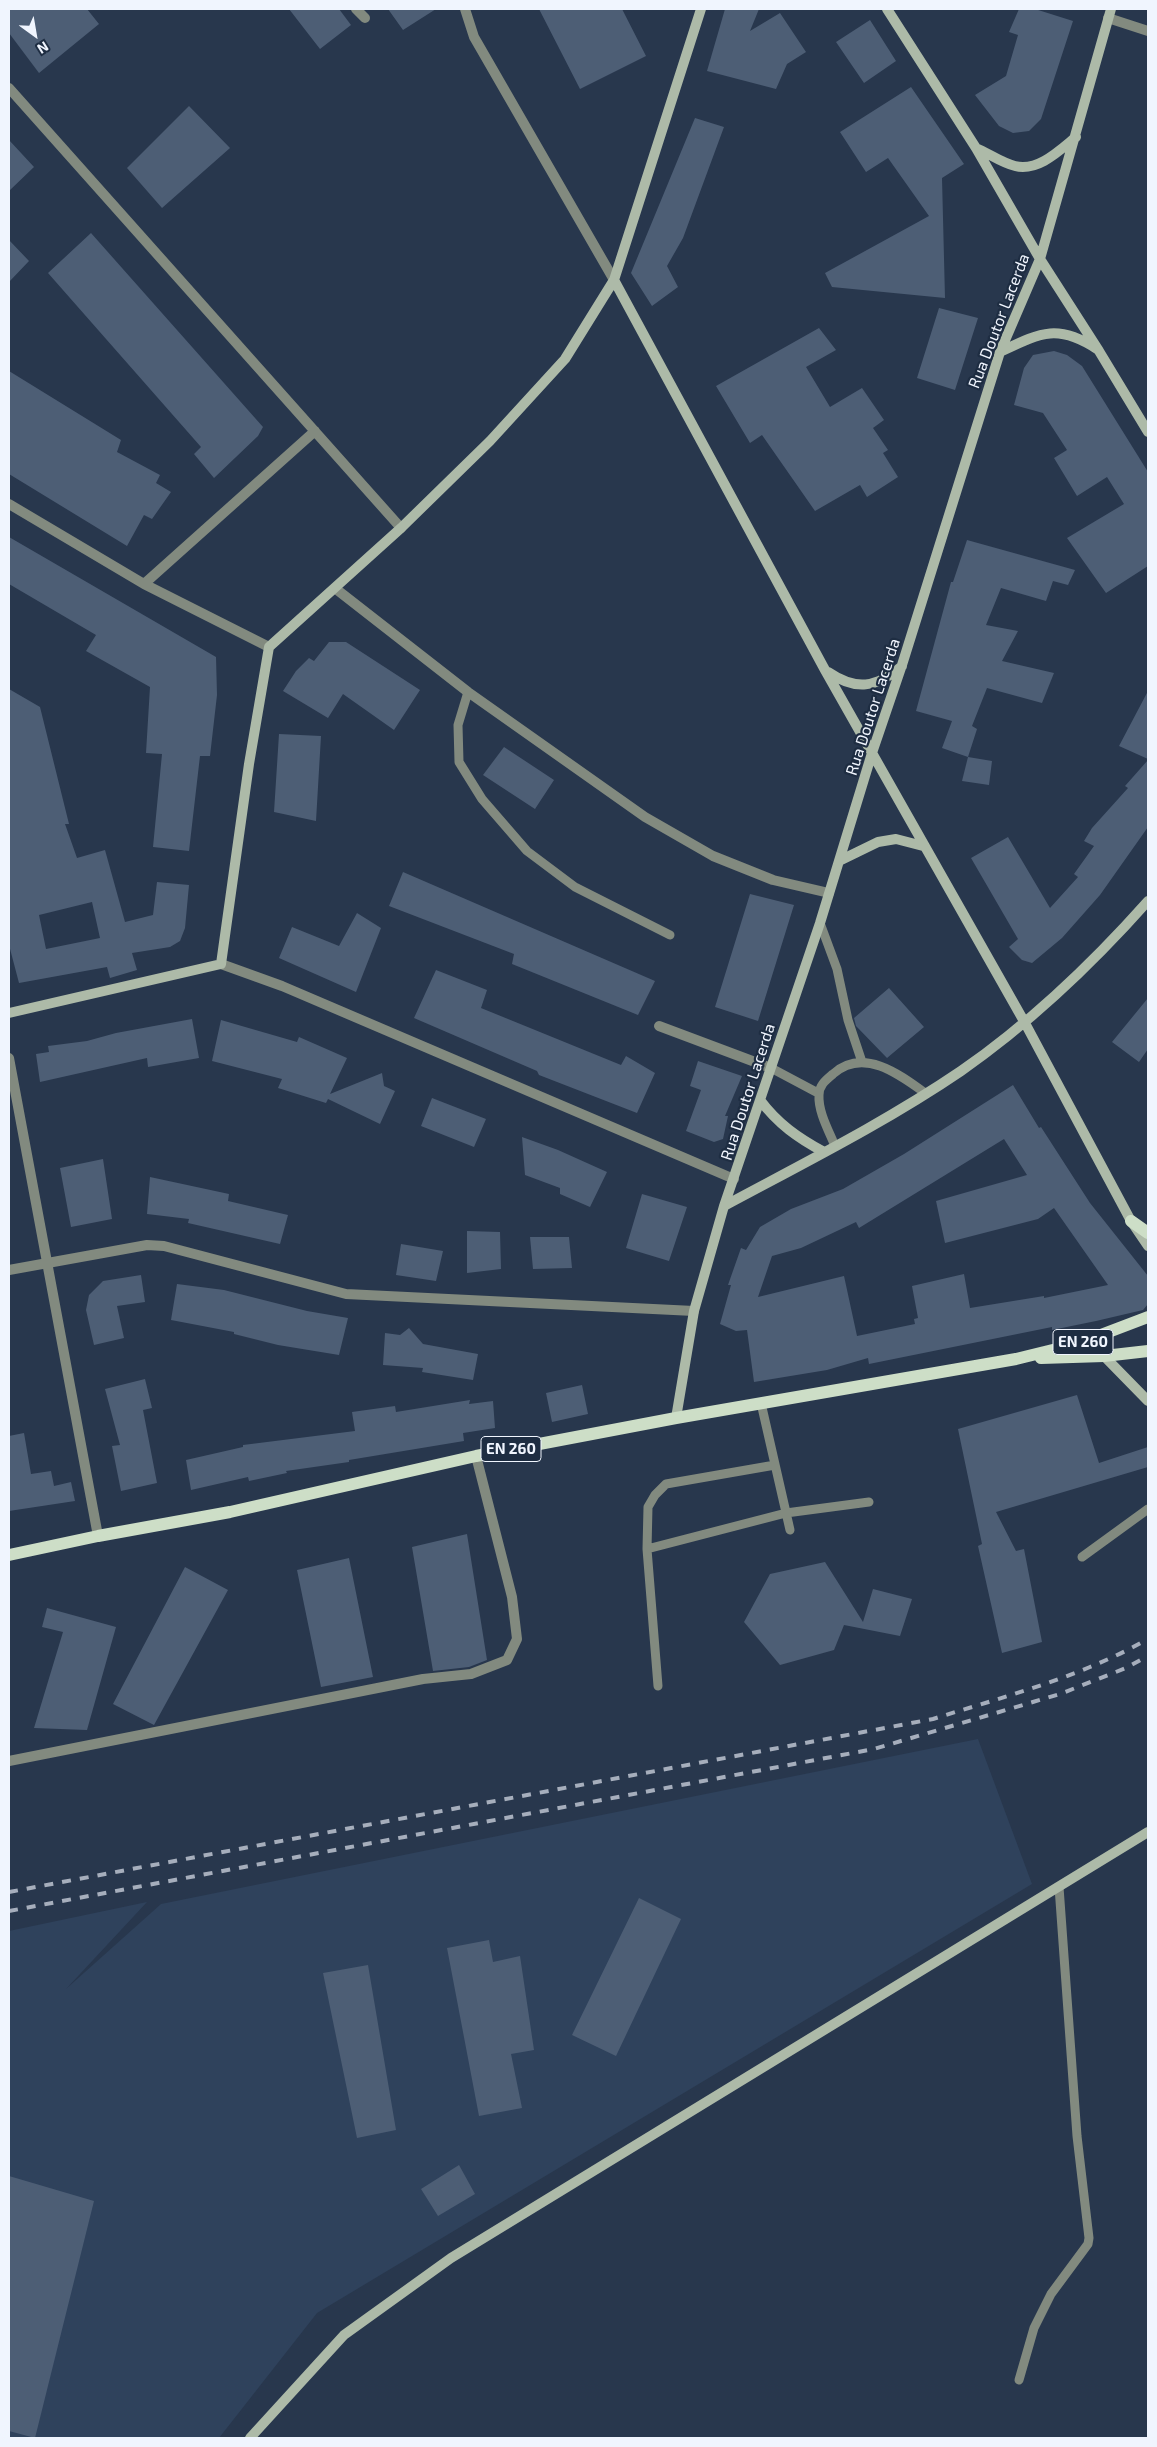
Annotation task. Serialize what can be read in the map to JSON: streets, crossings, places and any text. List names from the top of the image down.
{
  "streets": {
    "main road": ["EN 260"],
    "street": ["Rua Doutor Lacerda"]
  },
  "crossings": [
    ["Rua Doutor Lacerda", "EN 260"]
  ],
  "north": "bottom right"
}
